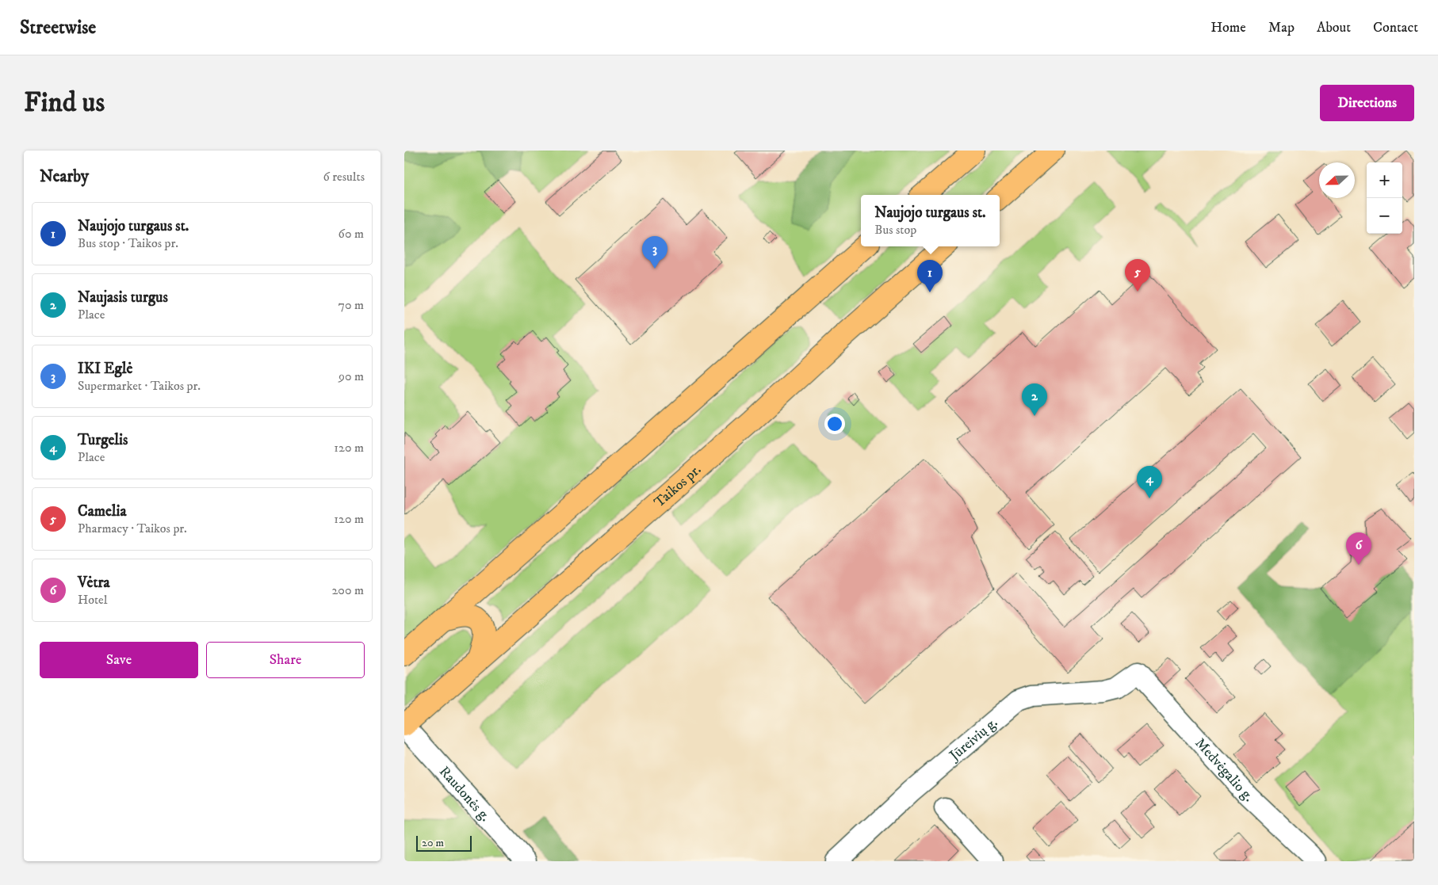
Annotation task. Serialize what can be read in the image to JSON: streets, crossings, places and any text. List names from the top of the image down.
{
  "streets": {
    "main road": ["Taikos pr."],
    "street": ["Jūreivių g.", "Medvėgalio g.", "Raudonės g."]
  },
  "crossings": [
    ["Taikos pr.", "Raudonės g."],
    ["Jūreivių g.", "Medvėgalio g."]
  ],
  "scale_bar": "20 m",
  "north": "left",
  "page": {
    "header": "Streetwise",
    "nav": [
      "Home",
      "Map",
      "About",
      "Contact"
    ],
    "buttons": [
      "Directions",
      ["Save", "Share"]
    ],
    "title": "Find us",
    "heading": ["Nearby", "6 results"],
    "map_buttons": ["+", "−"],
    "popup": ["Naujojo turgaus st.", "Bus stop"],
    "list": [
      {
        "mark": "1",
        "name": "Naujojo turgaus st.",
        "note": "Bus stop · Taikos pr.",
        "value": "60 m"
      },
      {
        "mark": "2",
        "name": "Naujasis turgus",
        "note": "Place",
        "value": "70 m"
      },
      {
        "mark": "3",
        "name": "IKI Eglė",
        "note": "Supermarket · Taikos pr.",
        "value": "90 m"
      },
      {
        "mark": "4",
        "name": "Turgelis",
        "note": "Place",
        "value": "120 m"
      },
      {
        "mark": "5",
        "name": "Camelia",
        "note": "Pharmacy · Taikos pr.",
        "value": "120 m"
      },
      {
        "mark": "6",
        "name": "Vėtra",
        "note": "Hotel",
        "value": "200 m"
      }
    ],
    "pins": [
      "3",
      "5",
      "1",
      "2",
      "4",
      "6"
    ],
    "scale": "20 m"
  }
}
